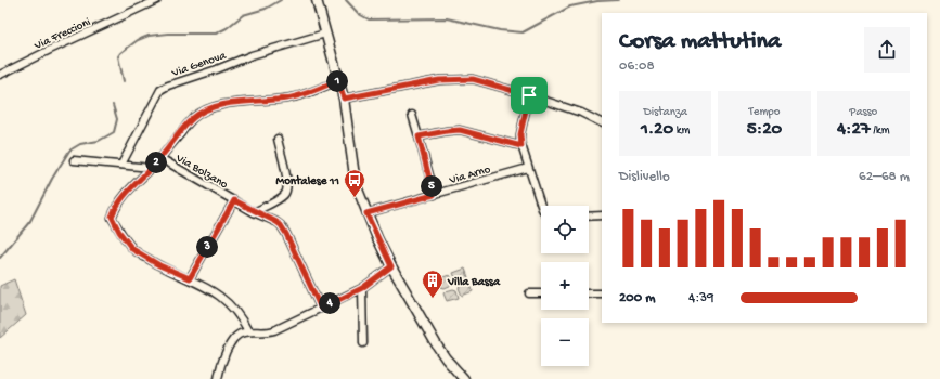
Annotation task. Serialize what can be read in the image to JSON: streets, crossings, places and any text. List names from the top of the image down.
{
  "streets": {
    "street": [
      "Via Freccioni",
      "Via Genova",
      "Via Bolzano",
      "Via Arno"
    ]
  },
  "places": {
    "bus stop": ["Montalese 11"],
    "building": ["Villa Bassa"]
  },
  "page": {
    "heading": ["Corsa mattutina", "06:08"],
    "pins": [
      "1",
      "2",
      "5",
      "3",
      "4"
    ],
    "stats": [
      ["Distanza", "1.20 km"],
      ["Tempo", "5:20"],
      ["Passo", "4:27 /km"]
    ],
    "chart": ["Dislivello", "62–68 m"],
    "map_buttons": ["+", "−"],
    "list": [
      {
        "name": "200 m",
        "note": "4:39"
      }
    ]
  }
}
